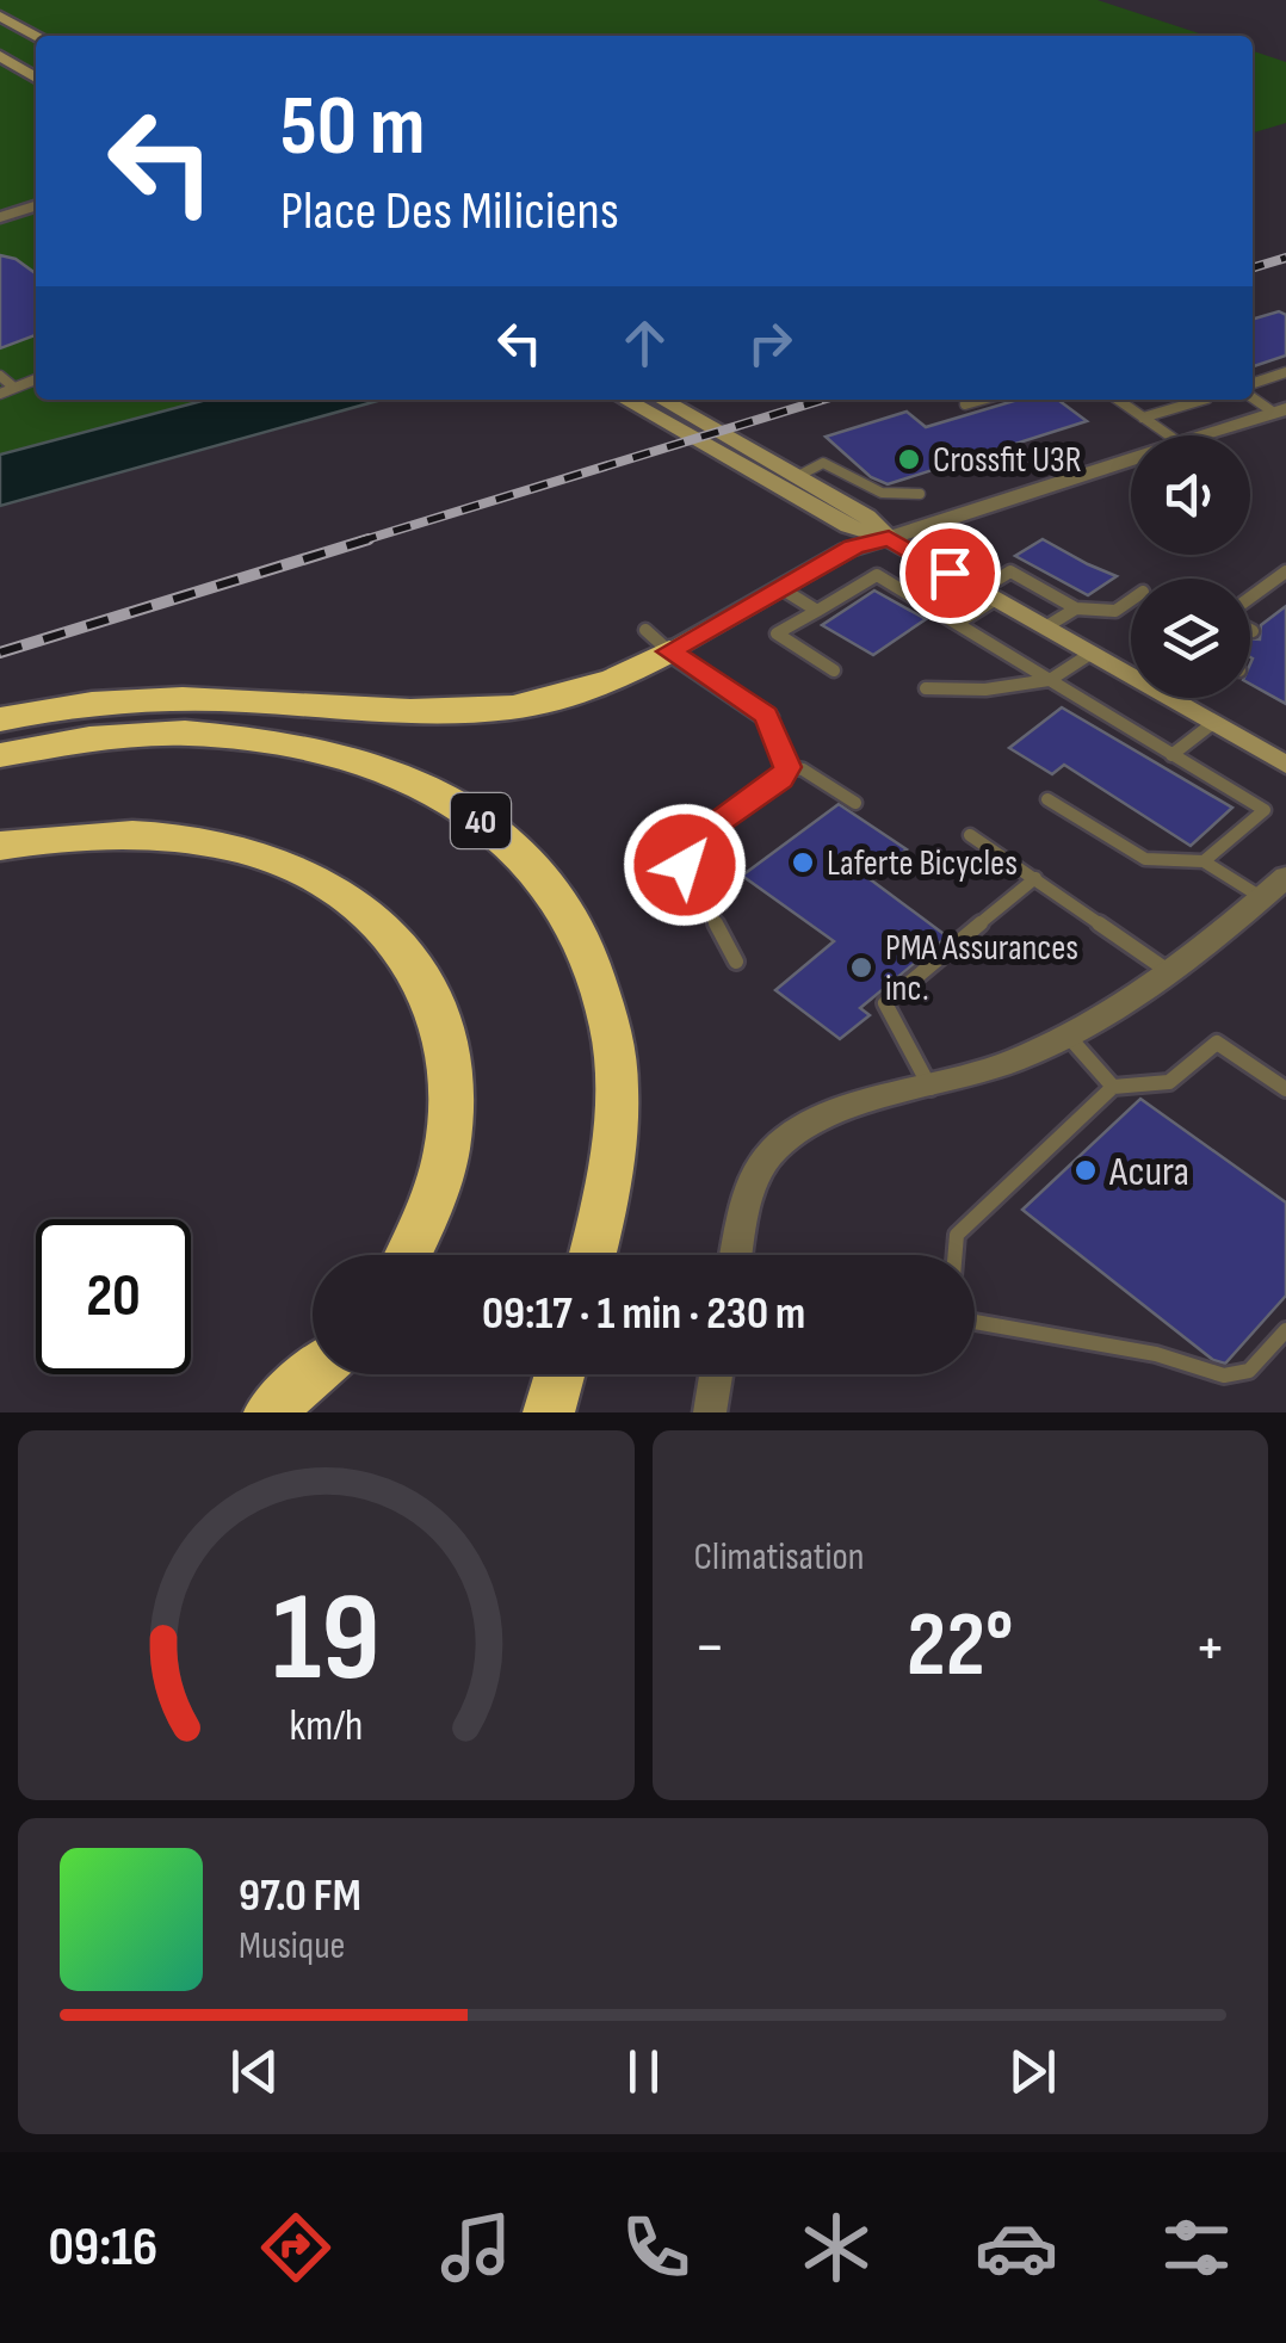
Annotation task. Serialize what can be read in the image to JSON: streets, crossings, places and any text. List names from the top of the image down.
{
  "streets": {
    "highway": ["40"]
  },
  "places": [
    "Crossfit U3R",
    "Laferte Bicycles",
    "PMA Assurances inc.",
    "Acura"
  ],
  "page": {
    "turn": ["50 m", "Place Des Miliciens"],
    "limit": "20",
    "trip": "09:17 · 1 min · 230 m",
    "tile": "Climatisation",
    "heat": ["−", "22°", "+"],
    "song": ["97.0 FM", "Musique"],
    "tabs": "09:16",
    "gauge": ["19", "km/h"]
  }
}
